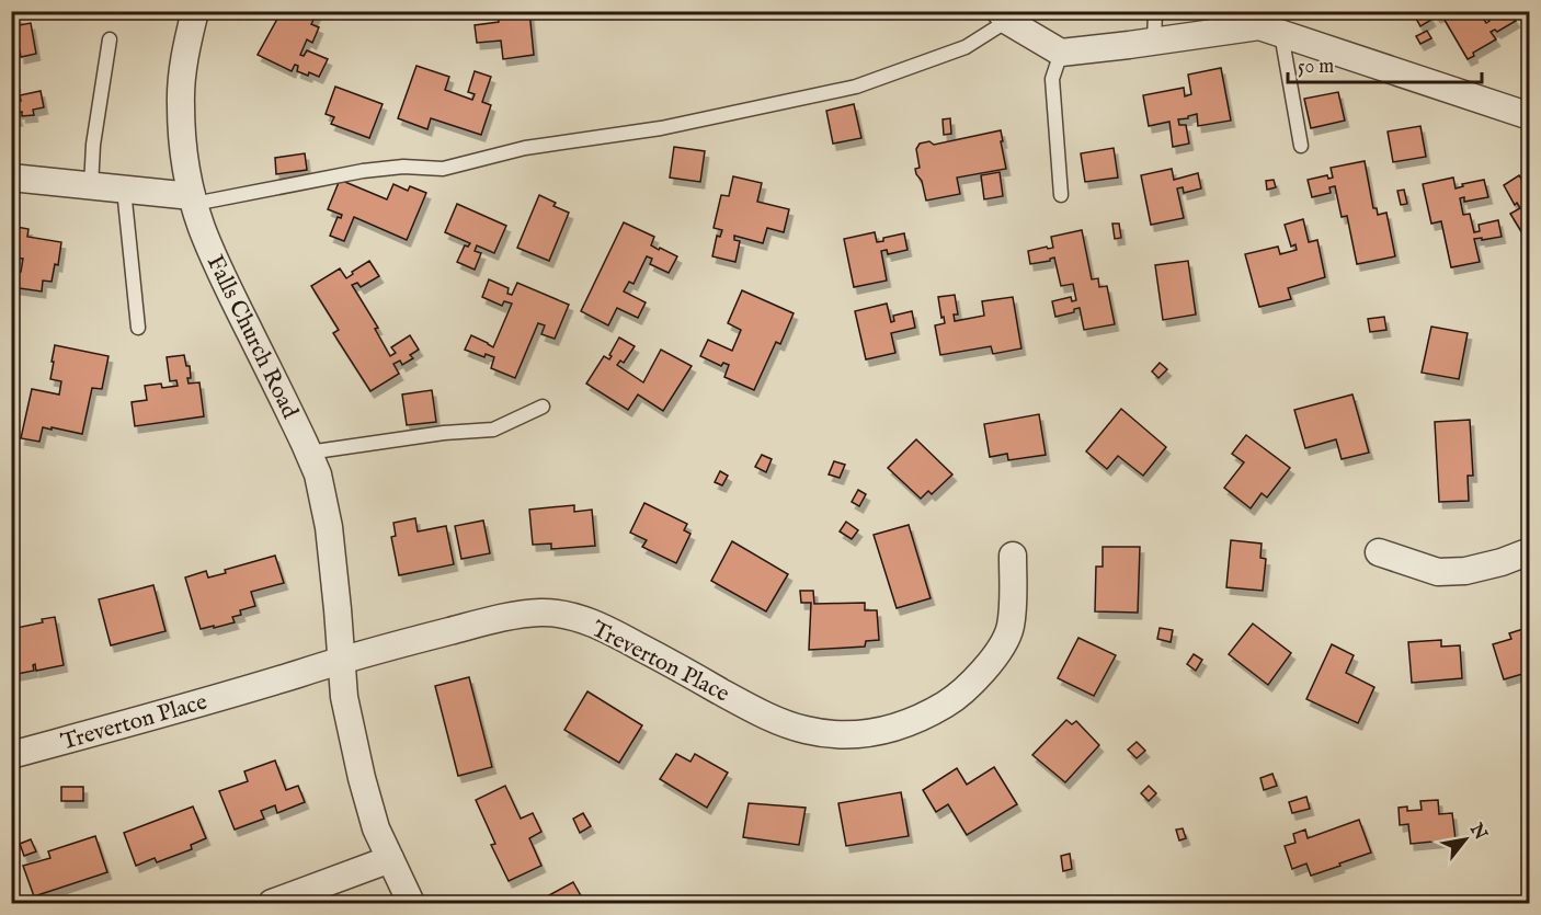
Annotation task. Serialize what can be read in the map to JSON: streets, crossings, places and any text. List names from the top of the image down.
{
  "streets": {
    "street": ["Falls Church Road", "Treverton Place"]
  },
  "crossings": [
    ["Falls Church Road", "Treverton Place"]
  ],
  "scale_bar": "50 m",
  "north": "top right"
}
